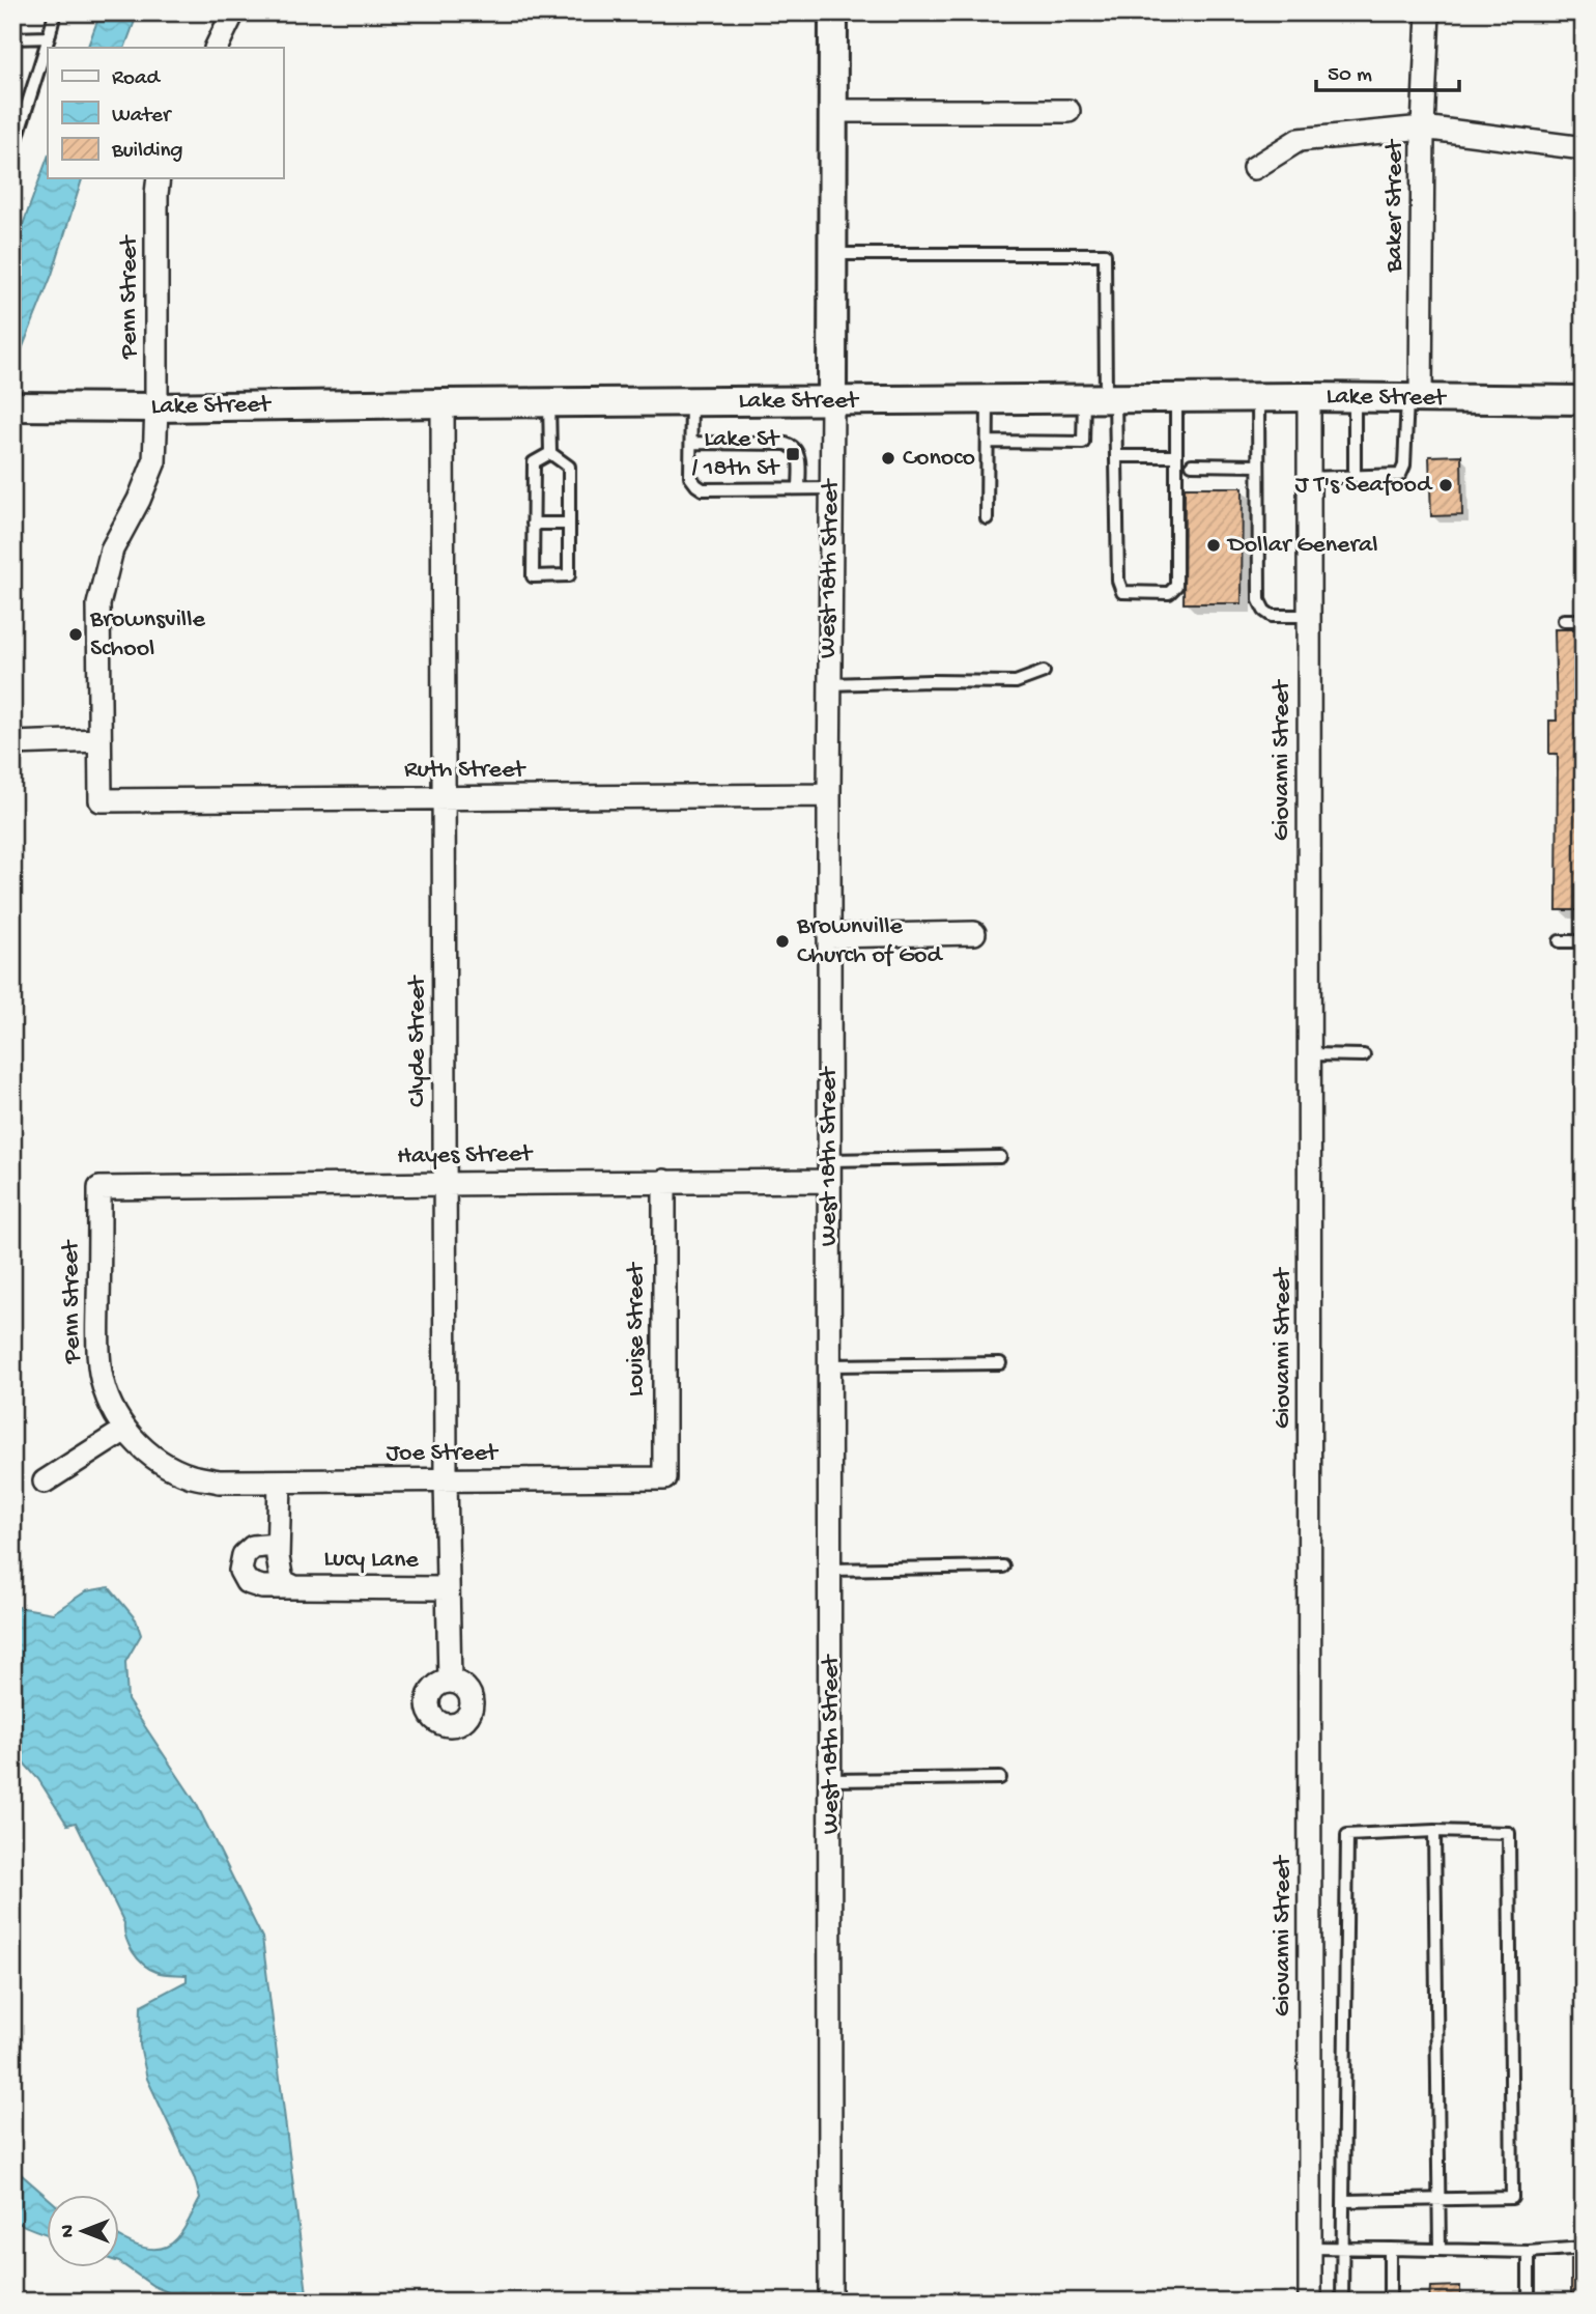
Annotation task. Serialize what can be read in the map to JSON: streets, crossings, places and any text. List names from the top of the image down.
{
  "streets": {
    "street": [
      "Baker Street",
      "Penn Street",
      "Lake Street",
      "West 18th Street",
      "Giovanni Street",
      "Ruth Street",
      "Clyde Street",
      "Hayes Street",
      "Louise Street",
      "Joe Street",
      "Lucy Lane"
    ]
  },
  "crossings": [
    ["Baker Street", "Lake Street"],
    ["Penn Street", "Lake Street"],
    ["Penn Street", "Ruth Street"],
    ["Penn Street", "Hayes Street"],
    ["Penn Street", "Joe Street"],
    ["Lake Street", "West 18th Street"],
    ["Lake Street", "Giovanni Street"],
    ["Lake Street", "Clyde Street"],
    ["West 18th Street", "Ruth Street"],
    ["West 18th Street", "Hayes Street"],
    ["Ruth Street", "Clyde Street"],
    ["Clyde Street", "Hayes Street"],
    ["Clyde Street", "Joe Street"],
    ["Clyde Street", "Lucy Lane"],
    ["Hayes Street", "Louise Street"],
    ["Louise Street", "Joe Street"],
    ["Joe Street", "Lucy Lane"]
  ],
  "places": {
    "transit": ["Lake St / 18th St"],
    "other": [
      "Conoco",
      "J T's Seafood",
      "Dollar General",
      "Brownsville School",
      "Brownville Church of God"
    ]
  },
  "legend": ["Road", "Water", "Building"],
  "scale_bar": "50 m",
  "north": "left"
}
